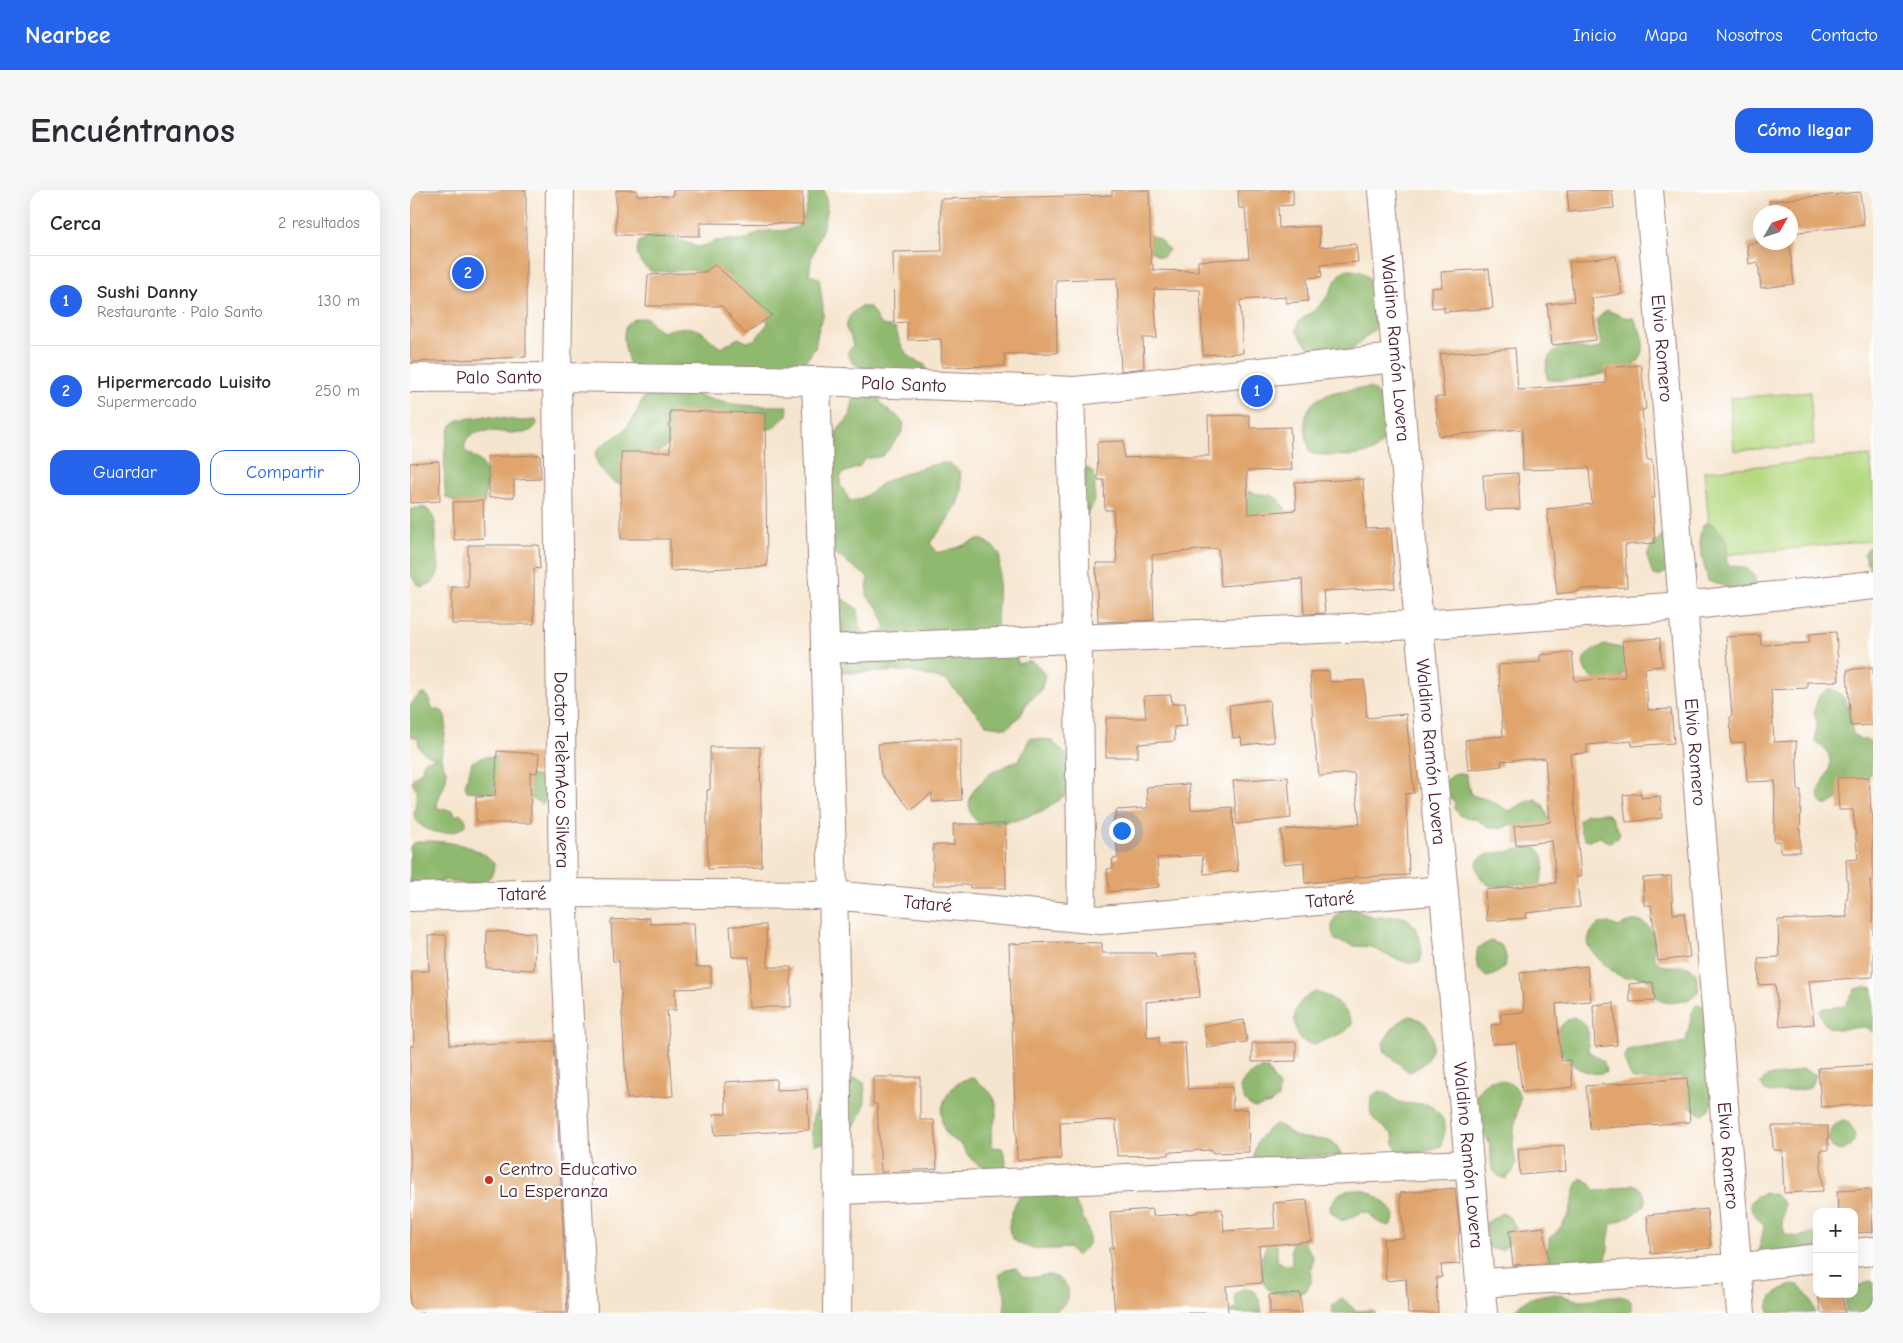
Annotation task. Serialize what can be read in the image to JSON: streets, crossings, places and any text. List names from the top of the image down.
{
  "streets": {
    "street": [
      "Waldino Ramón Lovera",
      "Elvio Romero",
      "Palo Santo",
      "Doctor TelèmAco Silvera",
      "Tataré"
    ]
  },
  "crossings": [
    ["Waldino Ramón Lovera", "Palo Santo"],
    ["Waldino Ramón Lovera", "Tataré"],
    ["Palo Santo", "Doctor TelèmAco Silvera"],
    ["Doctor TelèmAco Silvera", "Tataré"]
  ],
  "places": ["Centro Educativo La Esperanza"],
  "north": "top right",
  "page": {
    "header": "Nearbee",
    "nav": [
      "Inicio",
      "Mapa",
      "Nosotros",
      "Contacto"
    ],
    "buttons": [
      "Cómo llegar",
      ["Guardar", "Compartir"]
    ],
    "title": "Encuéntranos",
    "heading": ["Cerca", "2 resultados"],
    "list": [
      {
        "mark": "1",
        "name": "Sushi Danny",
        "note": "Restaurante · Palo Santo",
        "value": "130 m"
      },
      {
        "mark": "2",
        "name": "Hipermercado Luisito",
        "note": "Supermercado",
        "value": "250 m"
      }
    ],
    "pins": ["2", "1"],
    "map_buttons": ["+", "−"]
  }
}
